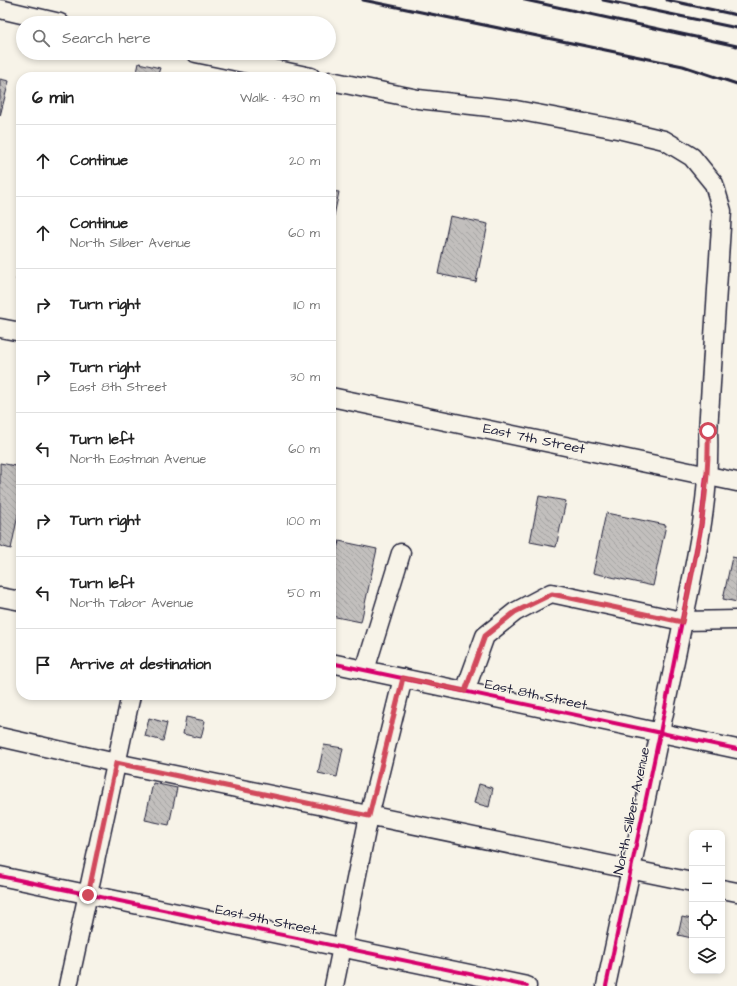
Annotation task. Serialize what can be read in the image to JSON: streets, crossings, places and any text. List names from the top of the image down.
{
  "streets": {
    "street": [
      "East 7th Street",
      "East 8th Street",
      "North Silber Avenue",
      "East 9th Street"
    ]
  },
  "crossings": [
    ["East 7th Street", "North Silber Avenue"],
    ["East 8th Street", "North Silber Avenue"]
  ],
  "page": {
    "search": "Search here",
    "heading": ["6 min", "Walk · 430 m"],
    "list": [
      ["Continue", "20 m"],
      ["Continue", "North Silber Avenue", "60 m"],
      ["Turn right", "110 m"],
      ["Turn right", "East 8th Street", "30 m"],
      ["Turn left", "North Eastman Avenue", "60 m"],
      ["Turn right", "100 m"],
      ["Turn left", "North Tabor Avenue", "50 m"],
      "Arrive at destination"
    ],
    "map_buttons": ["+", "−"]
  }
}
